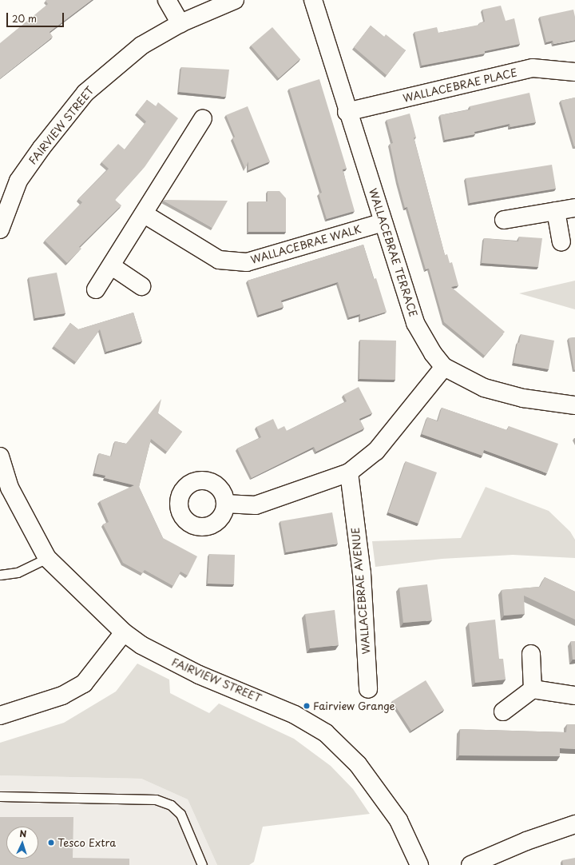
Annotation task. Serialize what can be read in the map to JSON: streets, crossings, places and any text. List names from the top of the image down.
{
  "streets": {
    "street": [
      "WALLACEBRAE PLACE",
      "FAIRVIEW STREET",
      "WALLACEBRAE WALK",
      "WALLACEBRAE TERRACE",
      "WALLACEBRAE AVENUE"
    ]
  },
  "crossings": [
    ["WALLACEBRAE PLACE", "WALLACEBRAE TERRACE"],
    ["WALLACEBRAE WALK", "WALLACEBRAE TERRACE"]
  ],
  "places": ["Fairview Grange", "Tesco Extra"],
  "scale_bar": "20 m",
  "north": "top"
}
